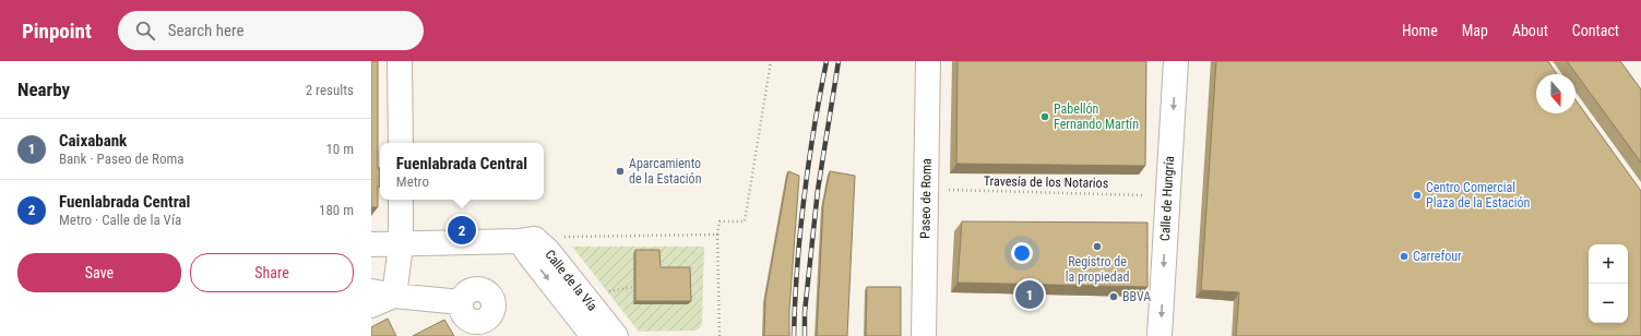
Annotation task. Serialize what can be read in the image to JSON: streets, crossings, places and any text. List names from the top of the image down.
{
  "streets": {
    "street": ["Paseo de Roma", "Calle de Hungría", "Calle de la Vía"],
    "path": ["Travesía de los Notarios"]
  },
  "one_way": ["Calle de Hungría"],
  "places": [
    "Pabellón Fernando Martín",
    "Aparcamiento de la Estación",
    "Centro Comercial Plaza de la Estación",
    "Registro de la propiedad",
    "Carrefour",
    "BBVA"
  ],
  "north": "bottom",
  "page": {
    "header": "Pinpoint",
    "search": "Search here",
    "nav": [
      "Home",
      "Map",
      "About",
      "Contact"
    ],
    "heading": ["Nearby", "2 results"],
    "list": [
      {
        "mark": "1",
        "name": "Caixabank",
        "note": "Bank · Paseo de Roma",
        "value": "10 m"
      },
      {
        "mark": "2",
        "name": "Fuenlabrada Central",
        "note": "Metro · Calle de la Vía",
        "value": "180 m"
      }
    ],
    "popup": ["Fuenlabrada Central", "Metro"],
    "pins": ["2", "1"],
    "buttons": ["Save", "Share"],
    "map_buttons": ["+", "−"]
  }
}
